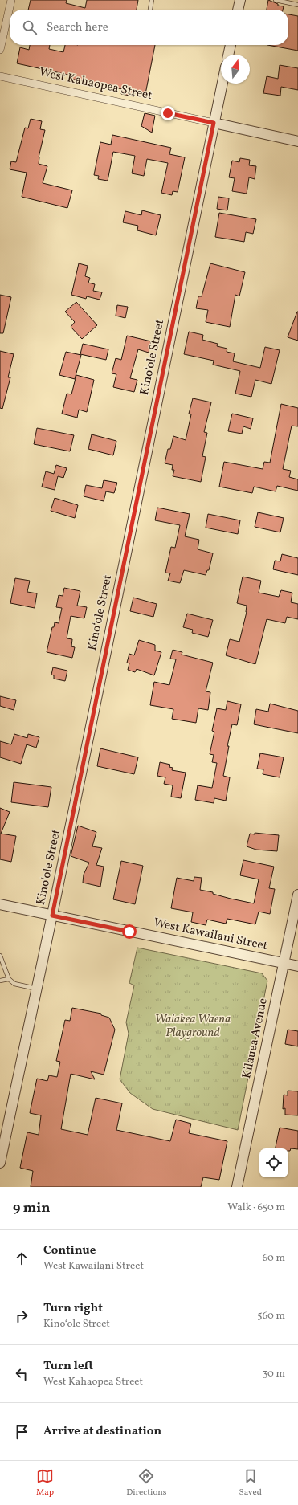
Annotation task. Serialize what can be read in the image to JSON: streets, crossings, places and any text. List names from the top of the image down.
{
  "streets": {
    "street": [
      "West Kahaopea Street",
      "Kinoʻole Street",
      "West Kawailani Street",
      "Kilauea Avenue"
    ]
  },
  "crossings": [
    ["West Kahaopea Street", "Kinoʻole Street"],
    ["Kinoʻole Street", "West Kawailani Street"],
    ["West Kawailani Street", "Kilauea Avenue"]
  ],
  "parks": ["Waiakea Waena Playground"],
  "north": "top",
  "page": {
    "search": "Search here",
    "heading": ["9 min", "Walk · 650 m"],
    "list": [
      ["Continue", "West Kawailani Street", "60 m"],
      ["Turn right", "Kinoʻole Street", "560 m"],
      ["Turn left", "West Kahaopea Street", "30 m"],
      "Arrive at destination"
    ],
    "nav": ["Map", "Directions", "Saved"]
  }
}
